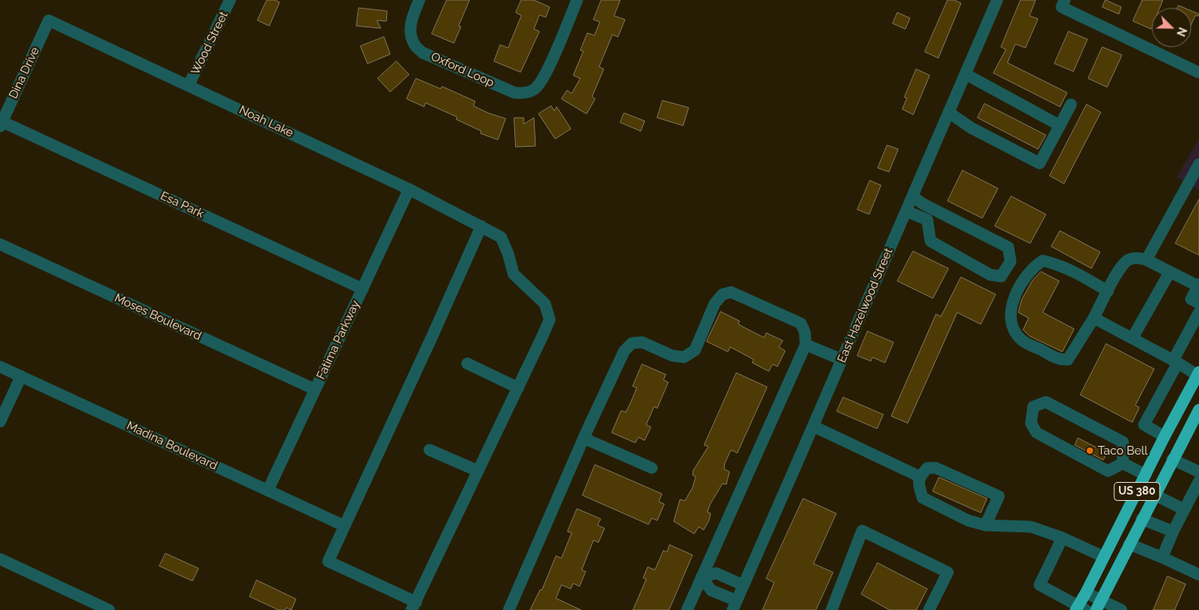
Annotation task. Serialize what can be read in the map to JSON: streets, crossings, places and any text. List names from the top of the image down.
{
  "streets": {
    "highway": ["US 380"],
    "street": [
      "Wood Street",
      "Oxford Loop",
      "Dina Drive",
      "Noah Lake",
      "Esa Park",
      "East Hazelwood Street",
      "Moses Boulevard",
      "Fatima Parkway",
      "Madina Boulevard"
    ]
  },
  "crossings": [
    ["Wood Street", "Noah Lake"],
    ["Dina Drive", "Noah Lake"],
    ["Dina Drive", "Esa Park"],
    ["Noah Lake", "Fatima Parkway"],
    ["Esa Park", "Fatima Parkway"],
    ["Moses Boulevard", "Fatima Parkway"],
    ["Fatima Parkway", "Madina Boulevard"]
  ],
  "places": ["Taco Bell"],
  "north": "bottom right"
}
